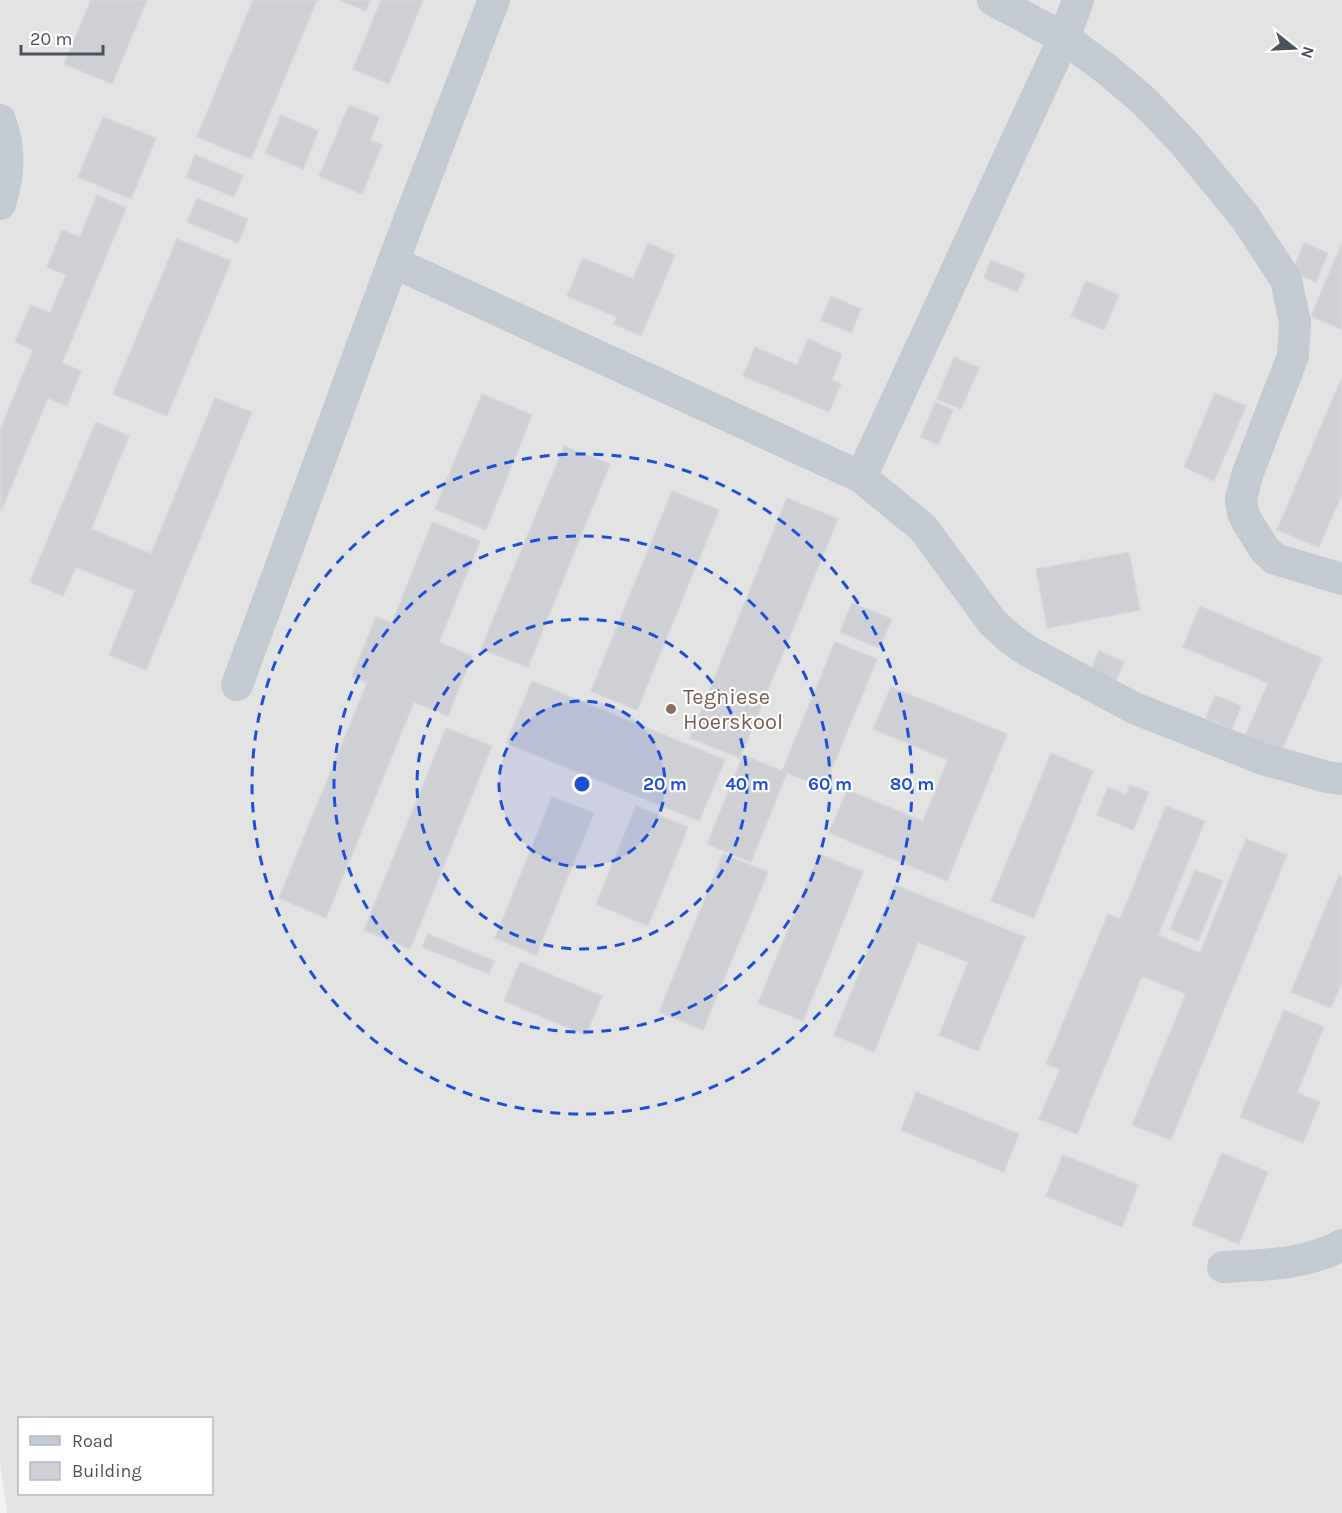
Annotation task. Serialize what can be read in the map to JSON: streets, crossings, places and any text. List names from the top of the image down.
{
  "places": ["Tegniese Hoerskool"],
  "legend": ["Road", "Building"],
  "scale_bar": "20 m",
  "north": "right",
  "rings": [
    "20 m",
    "40 m",
    "60 m",
    "80 m"
  ]
}
